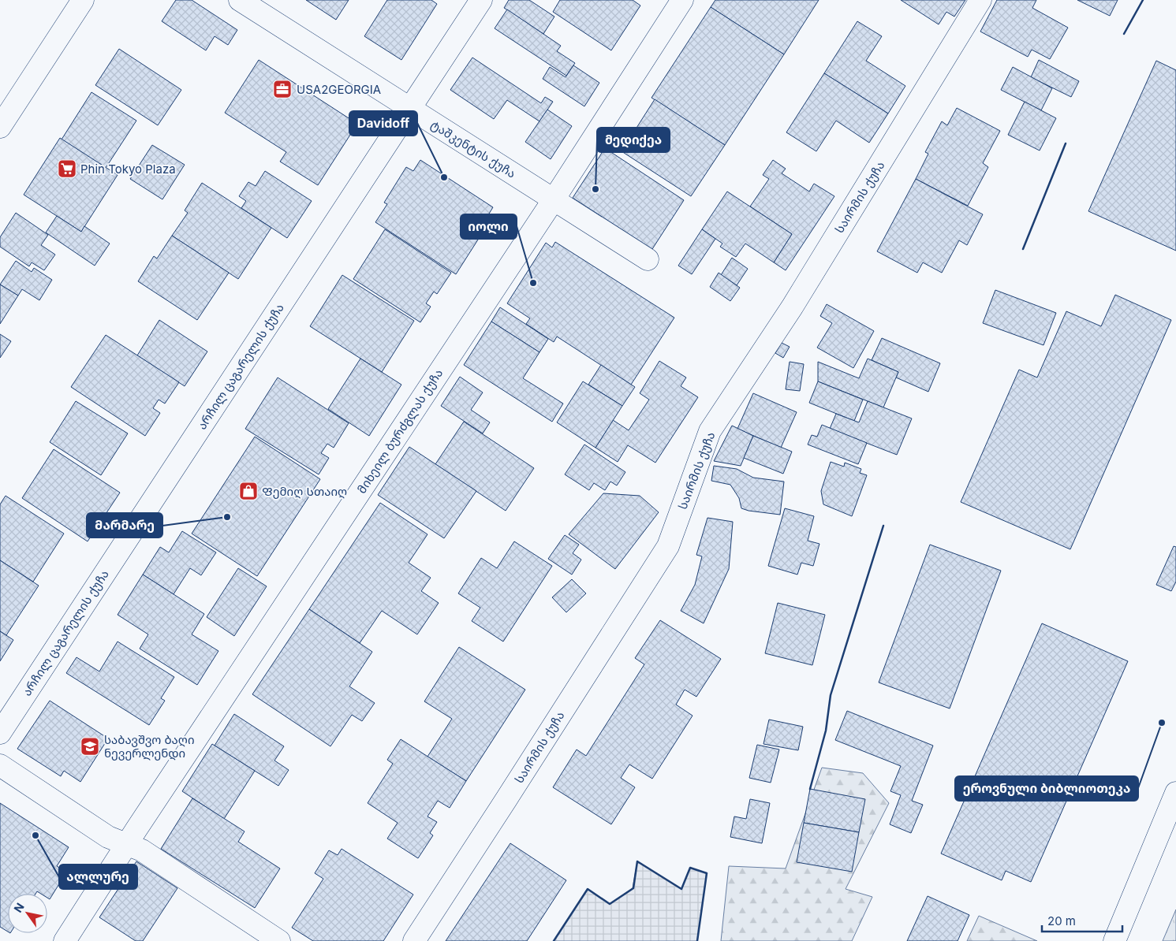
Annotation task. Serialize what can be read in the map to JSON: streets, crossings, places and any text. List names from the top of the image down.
{
  "streets": {
    "street": [
      "ტაშკენტის ქუჩა",
      "საირმის ქუჩა",
      "არჩილ ცაგარელის ქუჩა",
      "მიხეილ ბურძგლას ქუჩა"
    ]
  },
  "crossings": [
    ["ტაშკენტის ქუჩა", "არჩილ ცაგარელის ქუჩა"],
    ["ტაშკენტის ქუჩა", "მიხეილ ბურძგლას ქუჩა"]
  ],
  "places": {
    "office": ["USA2GEORGIA"],
    "supermarket": ["Phin Tokyo Plaza"],
    "other": [
      "Davidoff",
      "მედიქეა",
      "იოლი",
      "Მარმარე",
      "ეროვნული ბიბლიოთეკა",
      "ალლურე"
    ],
    "shop": ["Ფემიღ Სთაიღ"],
    "school or university": ["საბავშვო ბაღი ნევერლენდი"]
  },
  "scale_bar": "20 m",
  "north": "top left"
}
